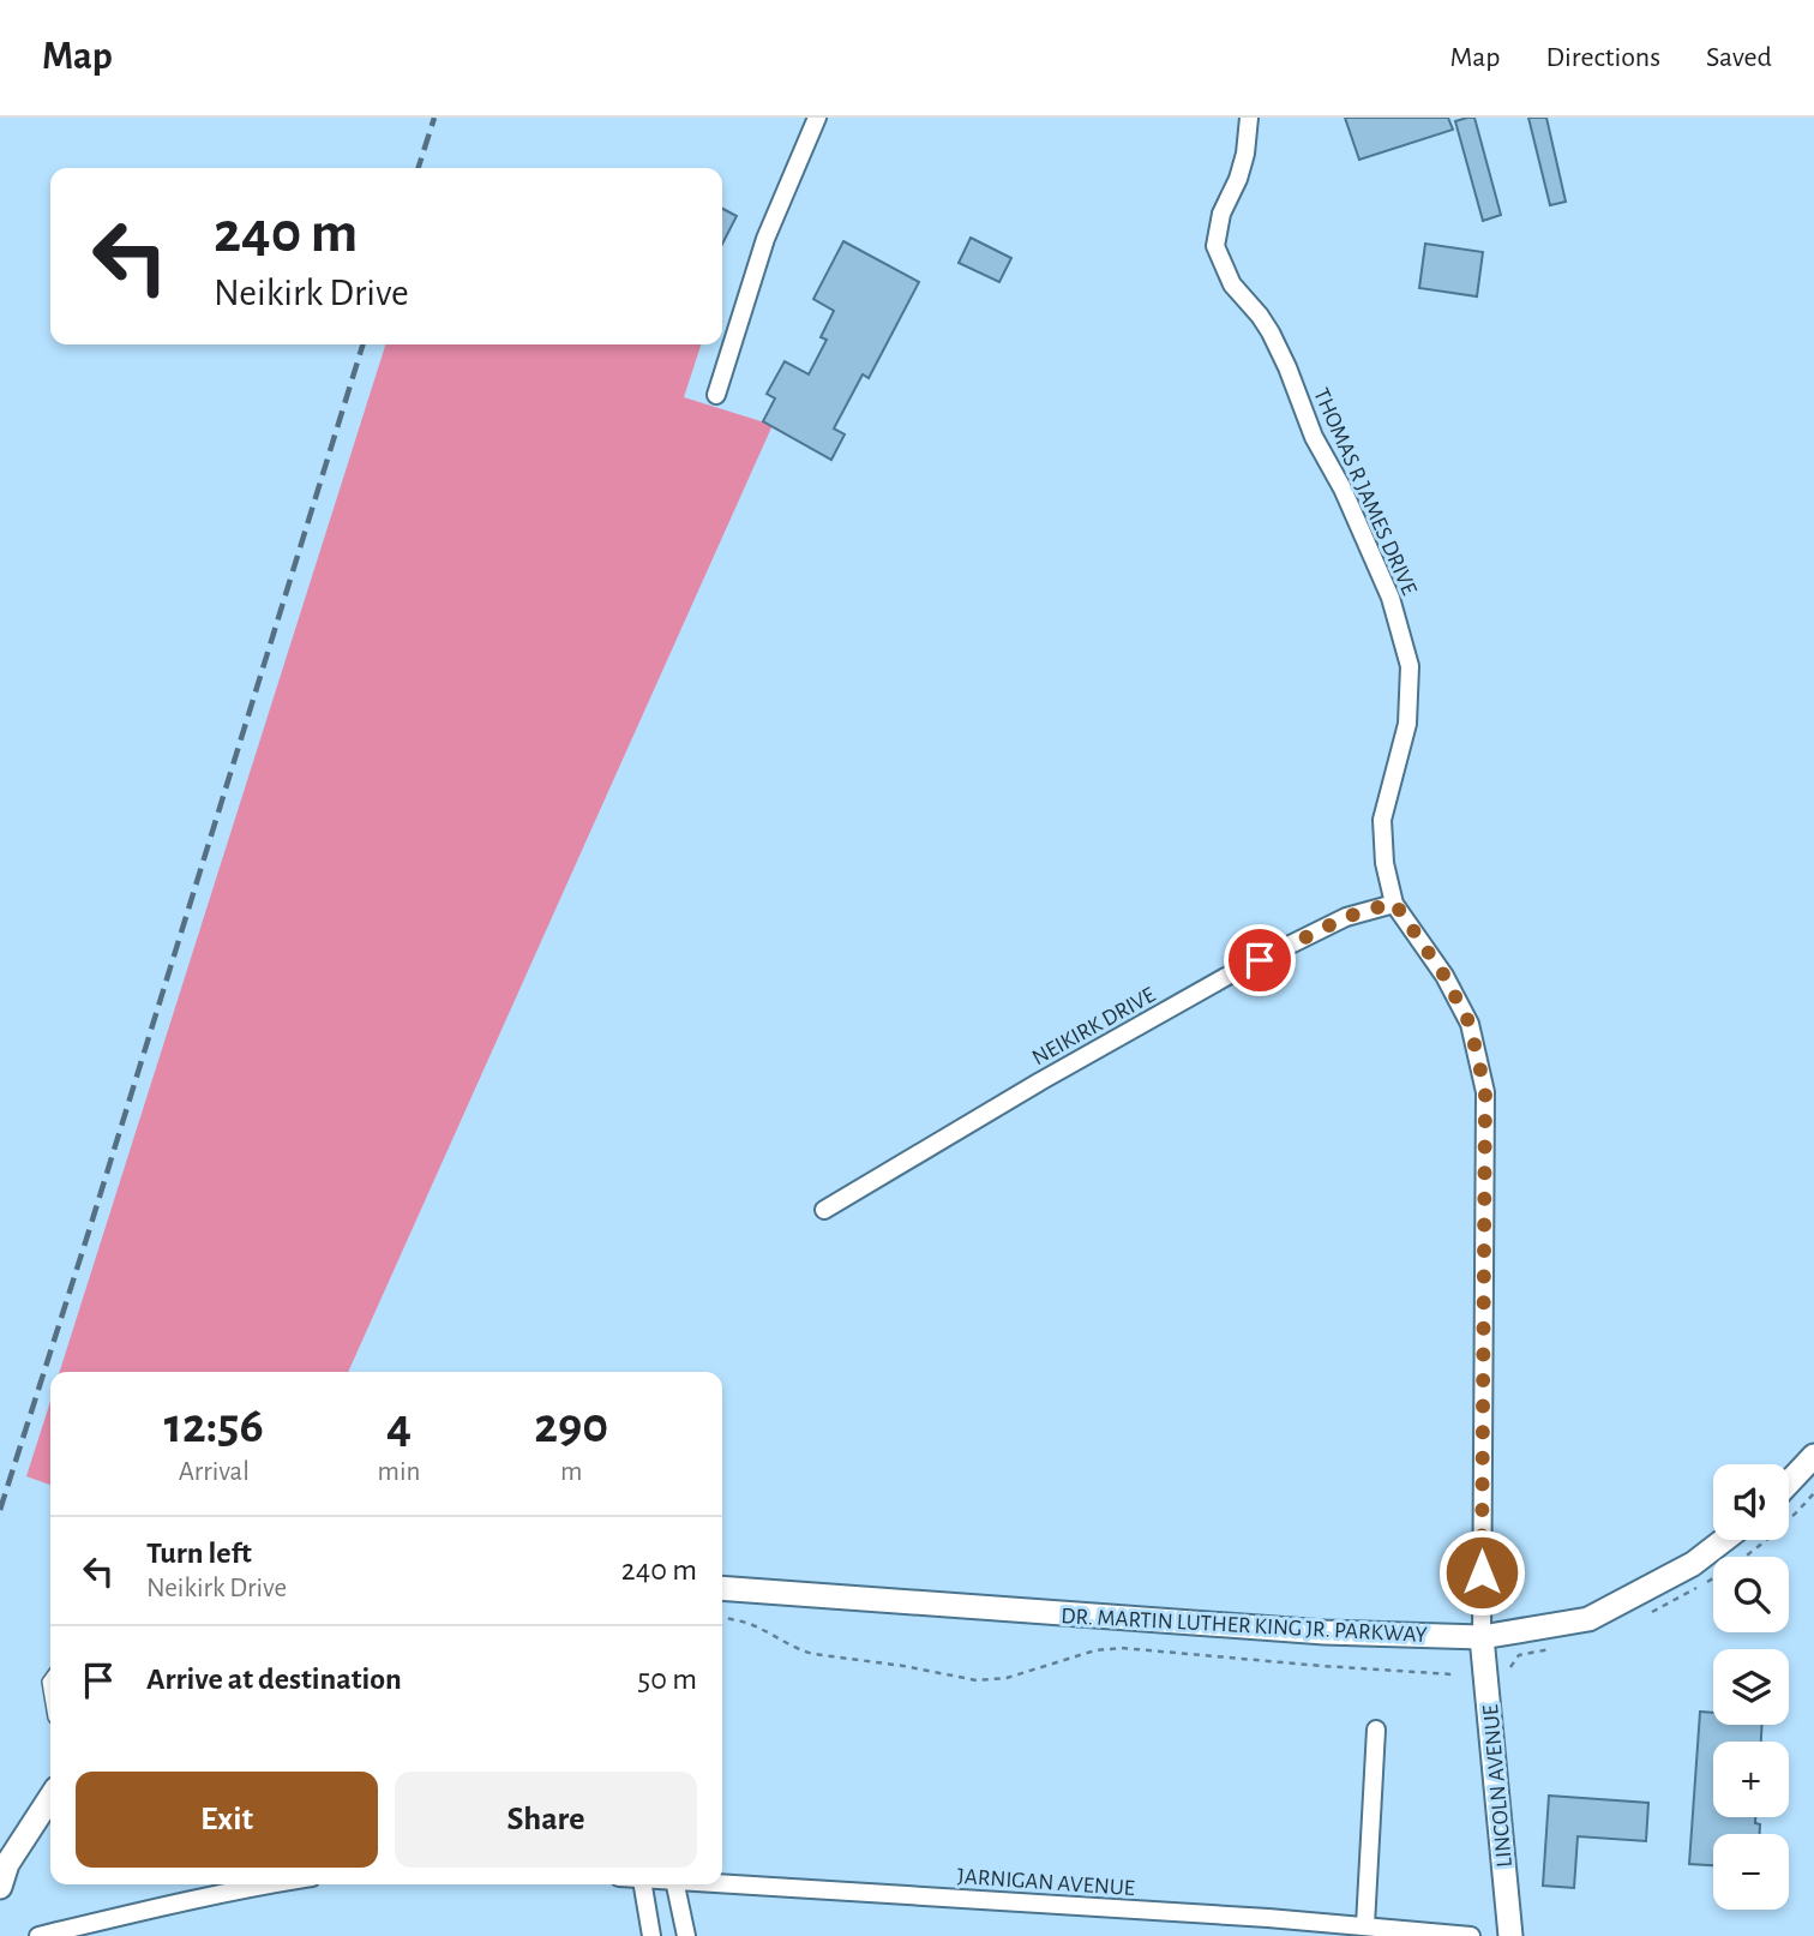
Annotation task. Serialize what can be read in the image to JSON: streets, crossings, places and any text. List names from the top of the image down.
{
  "streets": {
    "main road": ["DR. MARTIN LUTHER KING JR. PARKWAY", "LINCOLN AVENUE"],
    "street": ["THOMAS R JAMES DRIVE", "NEIKIRK DRIVE", "JARNIGAN AVENUE"]
  },
  "crossings": [
    ["THOMAS R JAMES DRIVE", "NEIKIRK DRIVE"],
    ["THOMAS R JAMES DRIVE", "DR. MARTIN LUTHER KING JR. PARKWAY"],
    ["THOMAS R JAMES DRIVE", "LINCOLN AVENUE"],
    ["DR. MARTIN LUTHER KING JR. PARKWAY", "LINCOLN AVENUE"]
  ],
  "page": {
    "header": "Map",
    "nav": ["Map", "Directions", "Saved"],
    "turn": ["240 m", "Neikirk Drive"],
    "eta": [
      "12:56",
      "Arrival",
      "4",
      "min",
      "290",
      "m"
    ],
    "map_buttons": ["+", "−"],
    "list": [
      {
        "name": "Turn left",
        "note": "Neikirk Drive",
        "value": "240 m"
      },
      {
        "name": "Arrive at destination",
        "value": "50 m"
      }
    ],
    "buttons": ["Exit", "Share"]
  }
}
